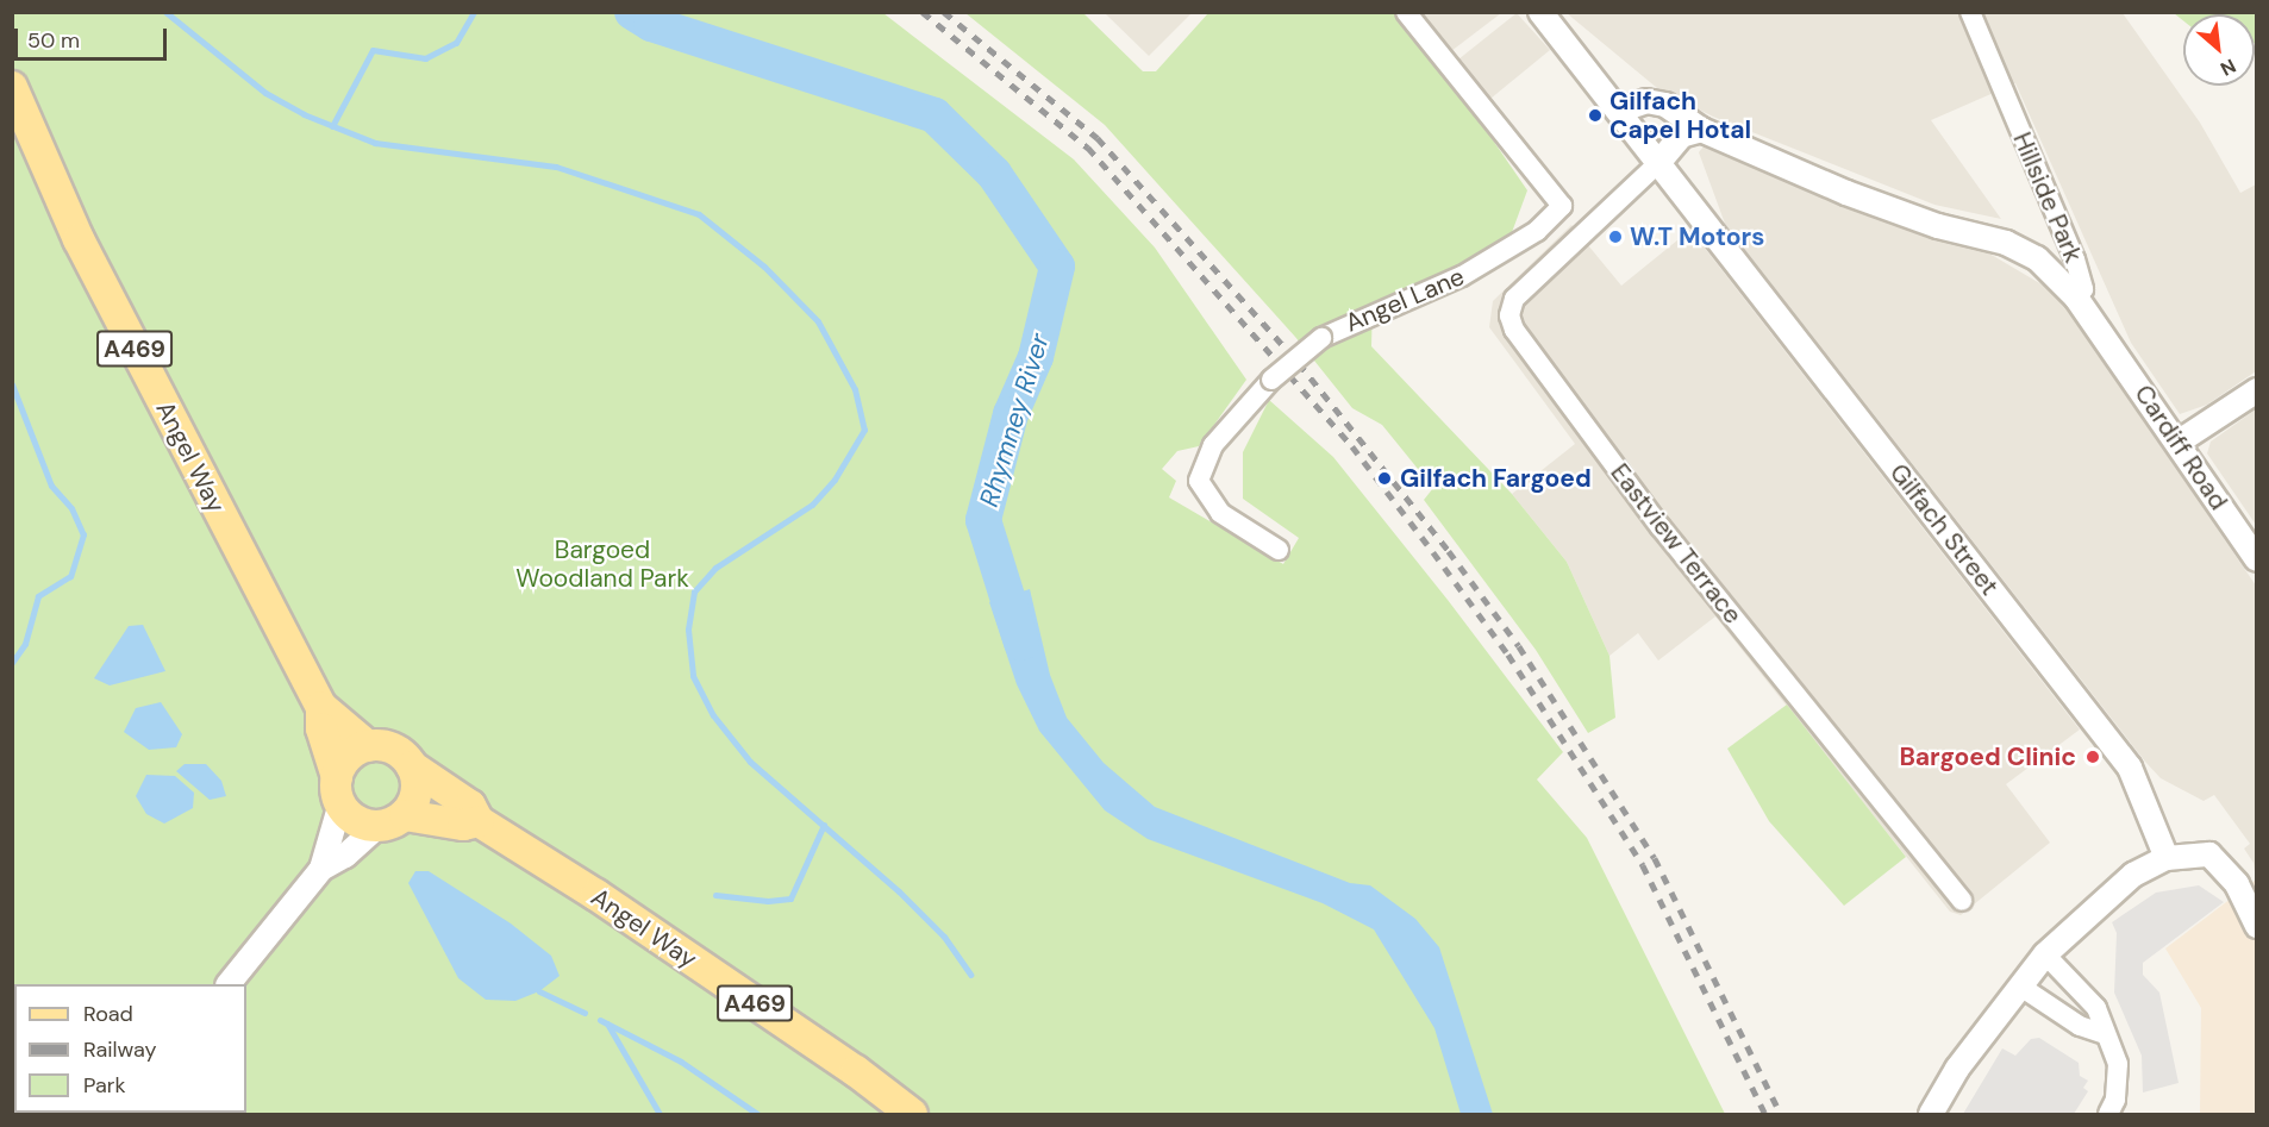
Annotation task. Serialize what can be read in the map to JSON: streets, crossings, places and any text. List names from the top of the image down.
{
  "streets": {
    "main road": ["A469", "Angel Way"],
    "street": [
      "Hillside Park",
      "Angel Lane",
      "Cardiff Road",
      "Gilfach Street",
      "Eastview Terrace"
    ]
  },
  "crossings": [
    ["Hillside Park", "Cardiff Road"],
    ["A469", "Angel Way"],
    ["Gilfach Street", "Eastview Terrace"]
  ],
  "water": ["Rhymney River"],
  "parks": ["Bargoed Woodland Park"],
  "places": [
    "Gilfach Capel Hotal",
    "W.T Motors",
    "Gilfach Fargoed",
    "Bargoed Clinic"
  ],
  "legend": ["Road", "Railway", "Park"],
  "scale_bar": "50 m",
  "north": "bottom right"
}
